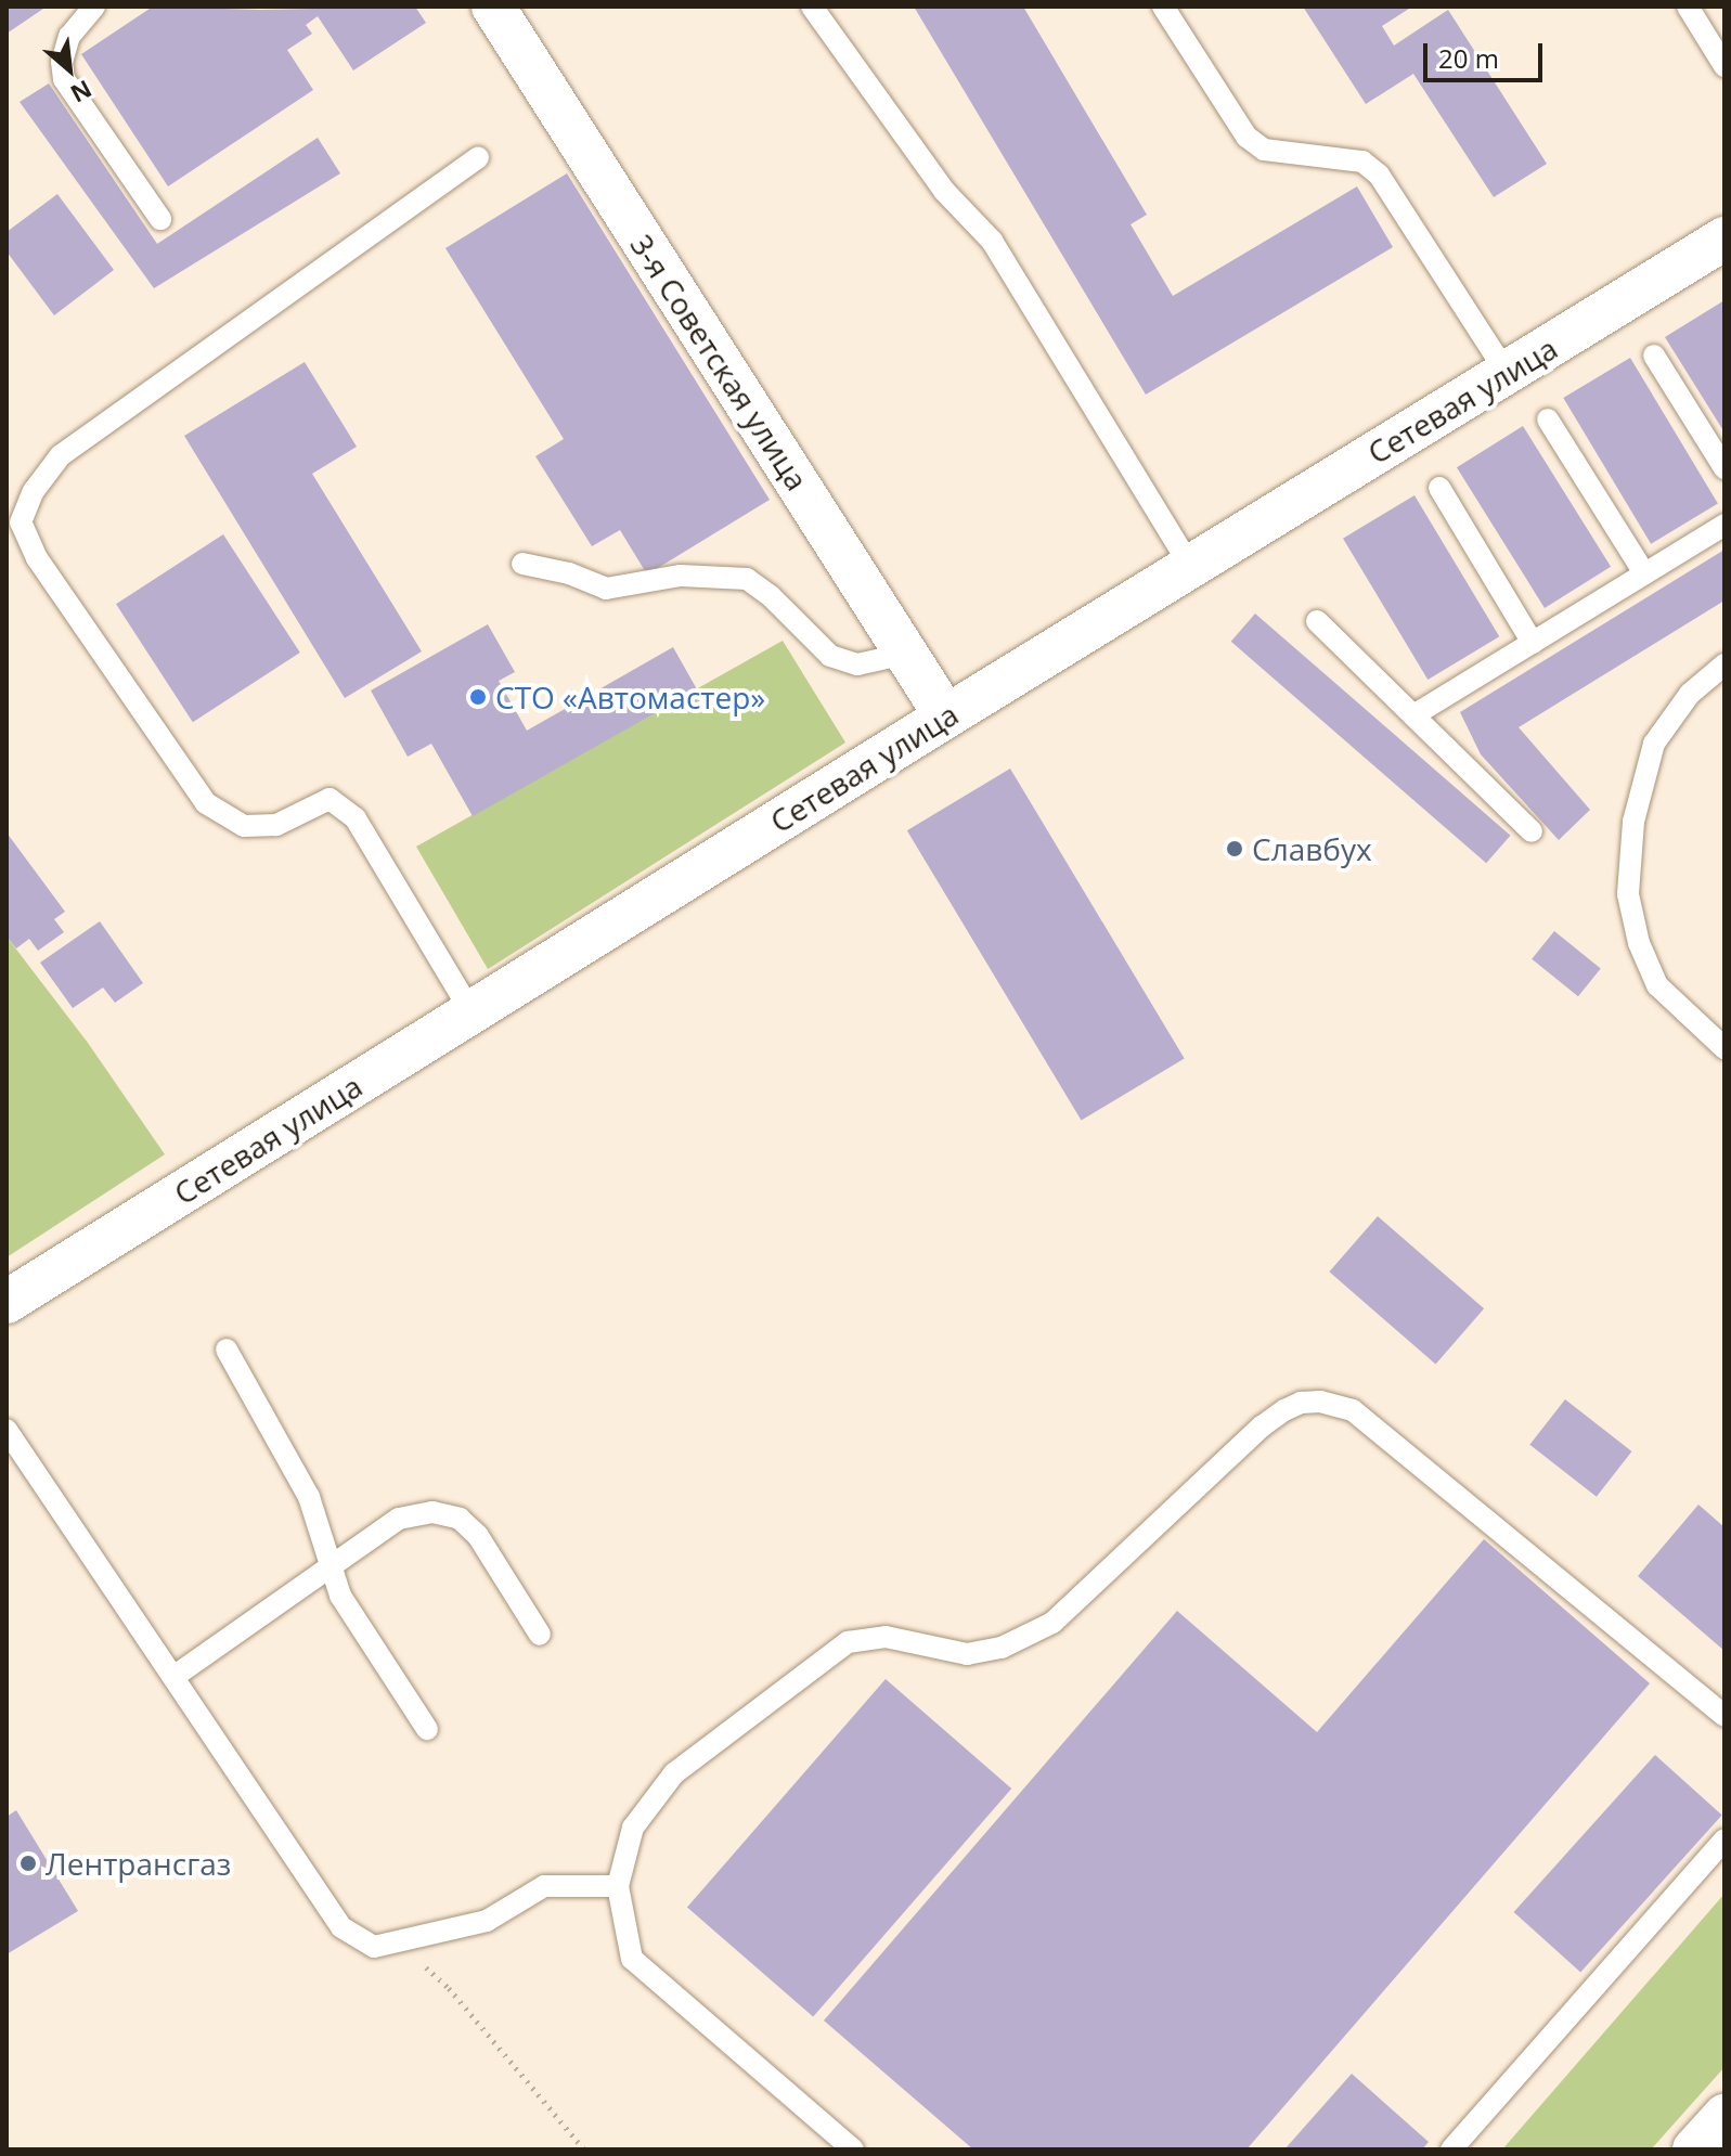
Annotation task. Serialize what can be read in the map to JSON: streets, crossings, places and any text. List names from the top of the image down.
{
  "streets": {
    "street": ["3-я Советская улица", "Сетевая улица"]
  },
  "crossings": [
    ["3-я Советская улица", "Сетевая улица"]
  ],
  "places": ["СТО «Автомастер»", "Славбух", "Лентрансгаз"],
  "scale_bar": "20 m",
  "north": "bottom right"
}
